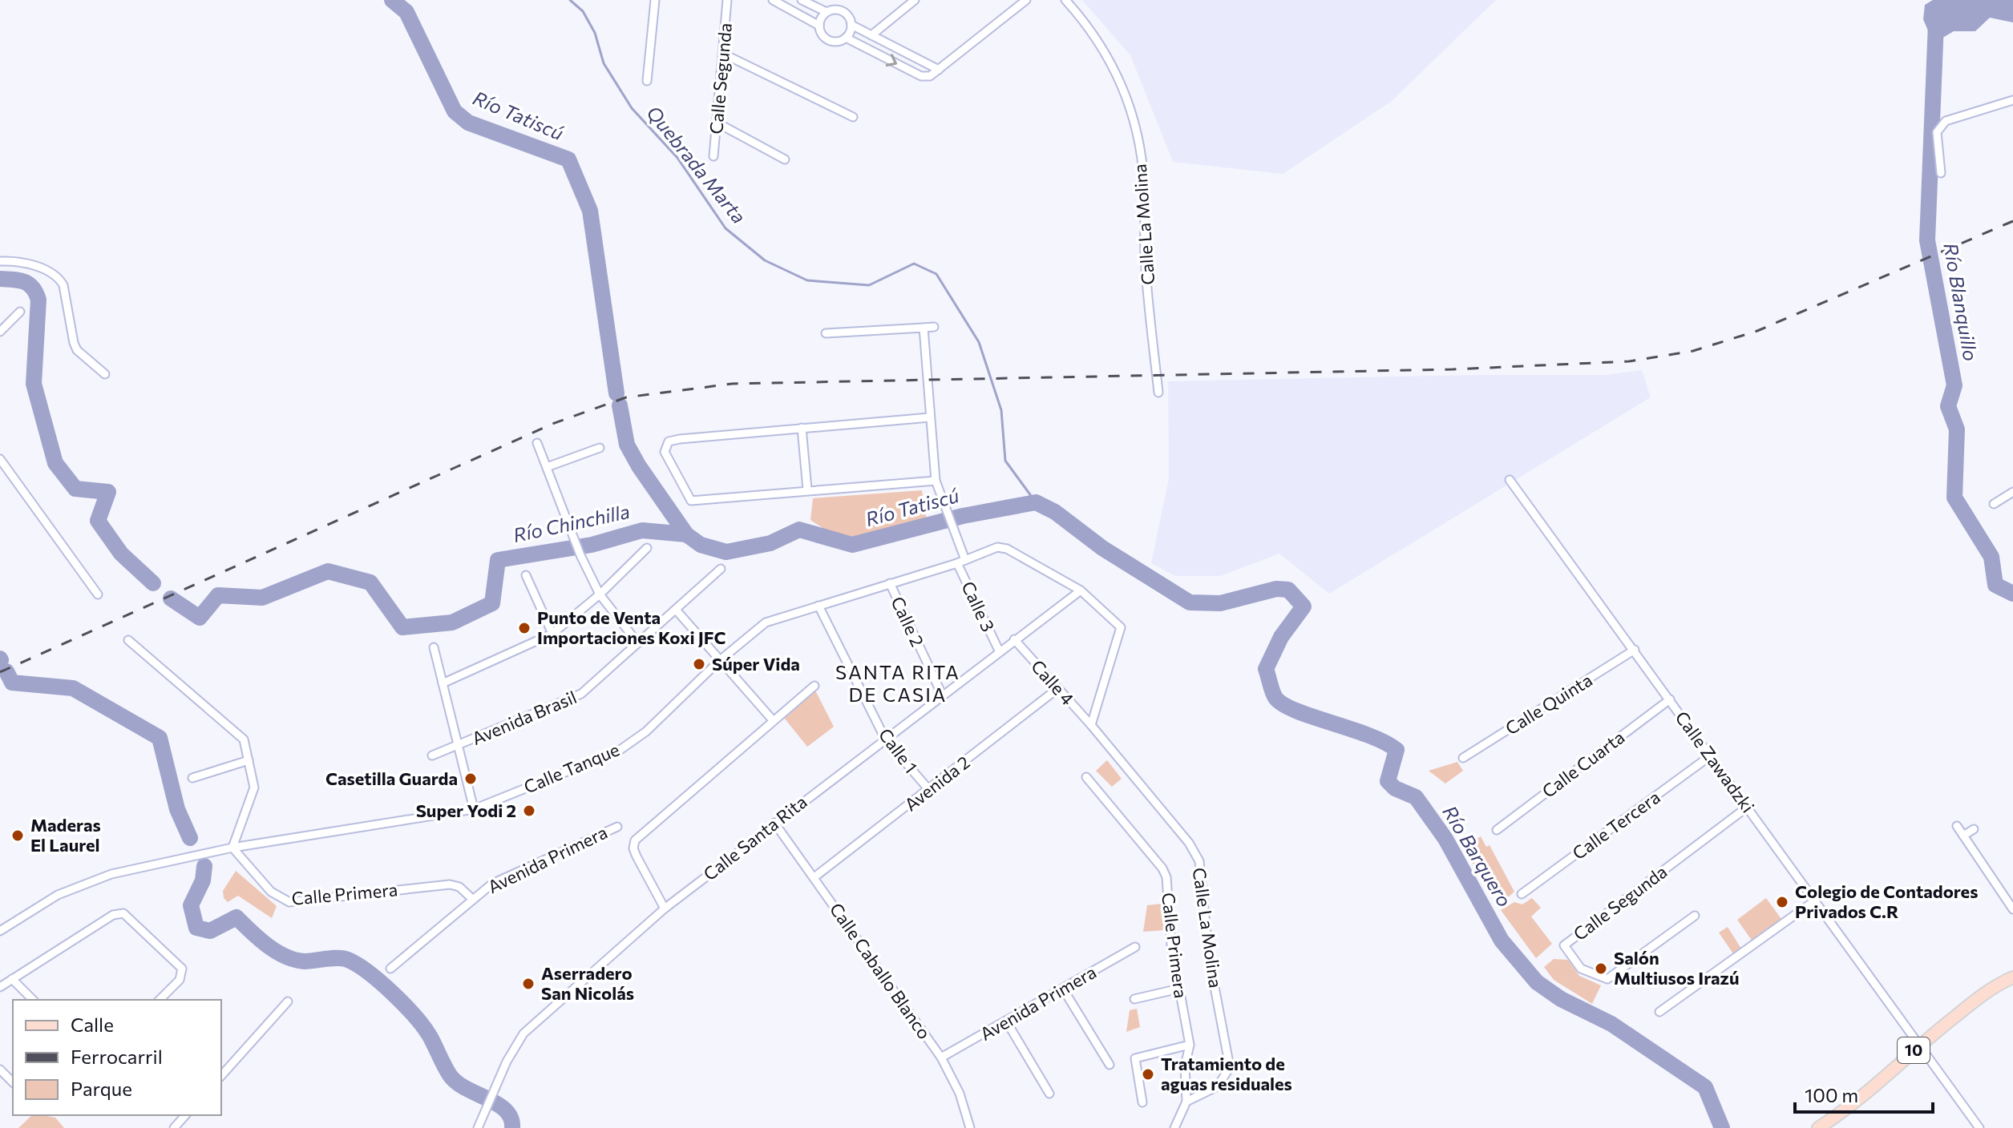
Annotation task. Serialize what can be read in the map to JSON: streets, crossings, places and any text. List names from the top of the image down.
{
  "streets": {
    "main road": ["10"],
    "street": [
      "Calle Segunda",
      "Calle La Molina",
      "Calle 3",
      "Calle 2",
      "Calle 4",
      "Calle Quinta",
      "Avenida Brasil",
      "Calle 1",
      "Calle Zawadzki",
      "Calle Cuarta",
      "Calle Tanque",
      "Avenida 2",
      "Calle Tercera",
      "Calle Santa Rita",
      "Avenida Primera",
      "Calle Primera",
      "Calle Caballo Blanco"
    ]
  },
  "crossings": [
    ["Calle Segunda", "Calle Zawadzki"],
    ["Calle La Molina", "Calle 4"],
    ["Calle La Molina", "Calle Tanque"],
    ["Calle La Molina", "Calle Primera"],
    ["Calle 3", "Calle Tanque"],
    ["Calle 3", "Calle Santa Rita"],
    ["Calle 2", "Calle Tanque"],
    ["Calle 2", "Calle Santa Rita"],
    ["Calle 4", "Calle Tanque"],
    ["Calle 4", "Avenida 2"],
    ["Calle 4", "Calle Santa Rita"],
    ["Calle Quinta", "Calle Zawadzki"],
    ["Calle 1", "Calle Tanque"],
    ["Calle 1", "Avenida 2"],
    ["Calle 1", "Calle Santa Rita"],
    ["Calle Zawadzki", "Calle Cuarta"],
    ["Calle Zawadzki", "Calle Tercera"],
    ["Calle Zawadzki", "10"],
    ["Calle Tanque", "Calle Santa Rita"],
    ["Calle Tanque", "Calle Primera"],
    ["Avenida 2", "Calle Caballo Blanco"],
    ["Calle Santa Rita", "Avenida Primera"],
    ["Calle Santa Rita", "Calle Caballo Blanco"],
    ["Avenida Primera", "Calle Primera"],
    ["Avenida Primera", "Calle Caballo Blanco"]
  ],
  "districts": ["SANTA RITA DE CASIA"],
  "water": [
    "Río Tatiscú",
    "Quebrada Marta",
    "Río Blanquillo",
    "Río Chinchilla",
    "Río Barquero"
  ],
  "places": [
    "Punto de Venta Importaciones Koxi JFC",
    "Súper Vida",
    "Casetilla Guarda",
    "Super Yodi 2",
    "Maderas El Laurel",
    "Colegio de Contadores Privados C.R",
    "Salón Multiusos Irazú",
    "Aserradero San Nicolás",
    "Tratamiento de aguas residuales"
  ],
  "legend": ["Calle", "Ferrocarril", "Parque"],
  "scale_bar": "100 m"
}
